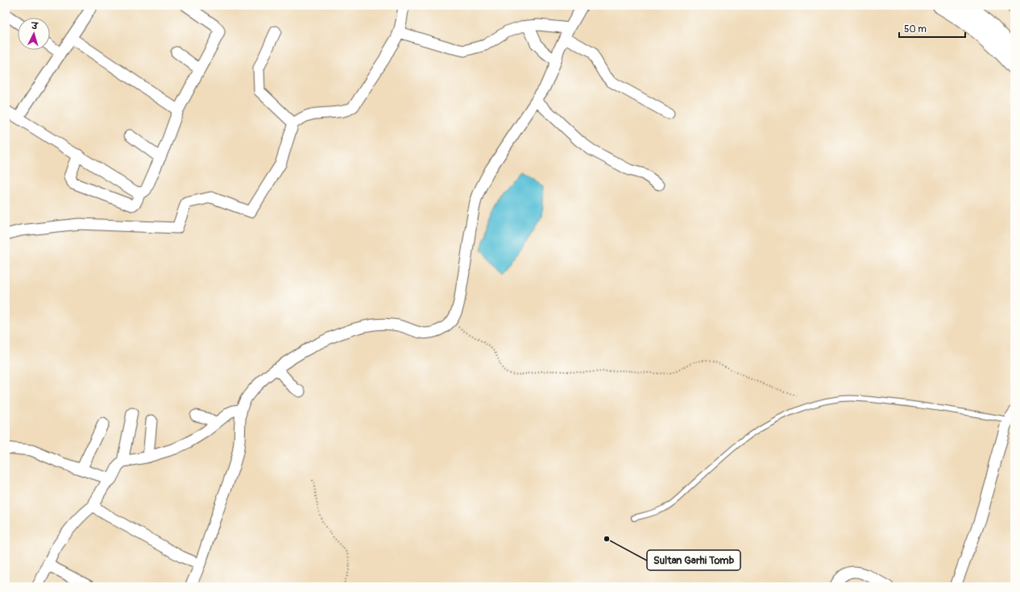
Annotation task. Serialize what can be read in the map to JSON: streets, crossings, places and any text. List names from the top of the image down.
{
  "places": ["Sultan Garhi Tomb"],
  "scale_bar": "50 m",
  "north": "top"
}
